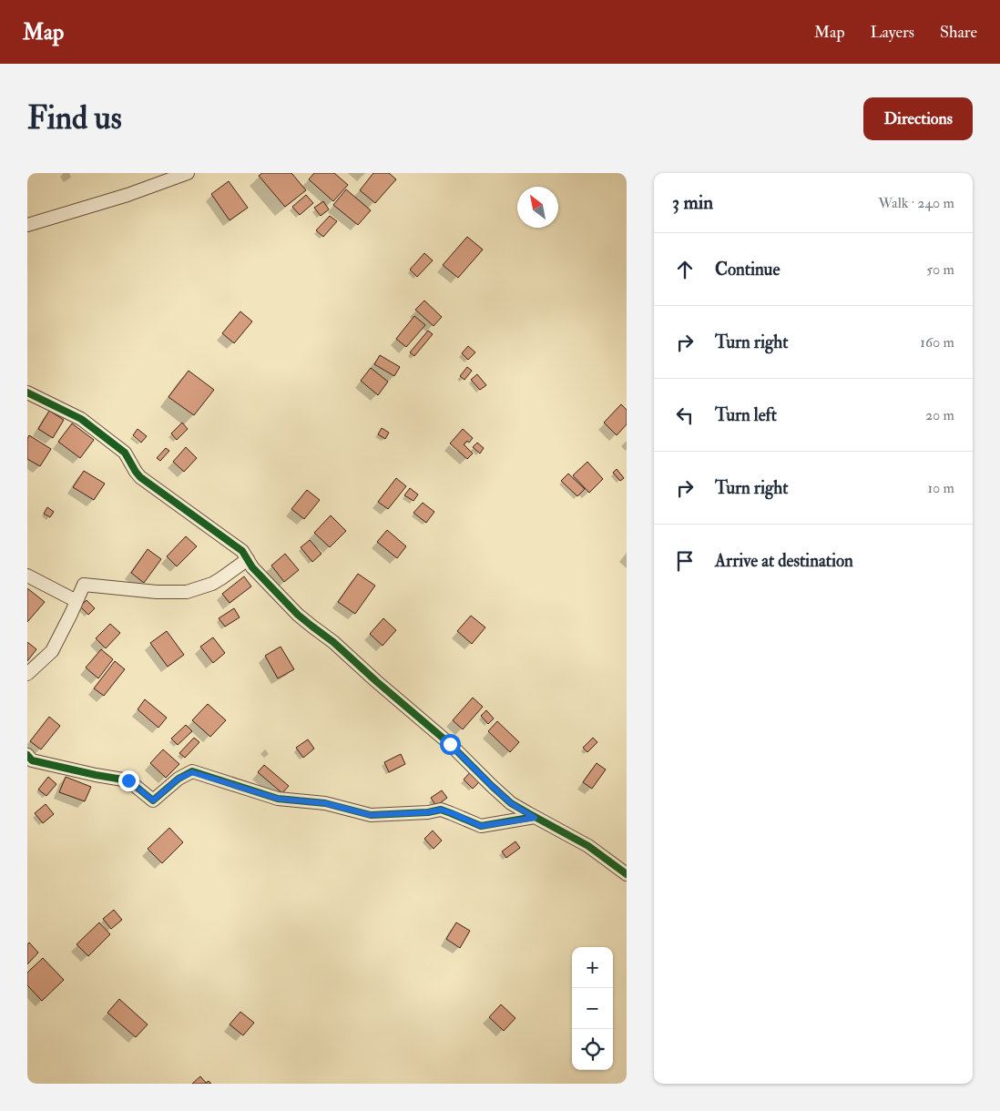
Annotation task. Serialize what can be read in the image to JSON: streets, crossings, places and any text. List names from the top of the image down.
{
  "north": "top left",
  "page": {
    "header": "Map",
    "nav": ["Map", "Layers", "Share"],
    "buttons": "Directions",
    "title": "Find us",
    "heading": ["3 min", "Walk · 240 m"],
    "list": [
      ["Continue", "50 m"],
      ["Turn right", "160 m"],
      ["Turn left", "20 m"],
      ["Turn right", "10 m"],
      "Arrive at destination"
    ],
    "map_buttons": ["+", "−"]
  }
}
